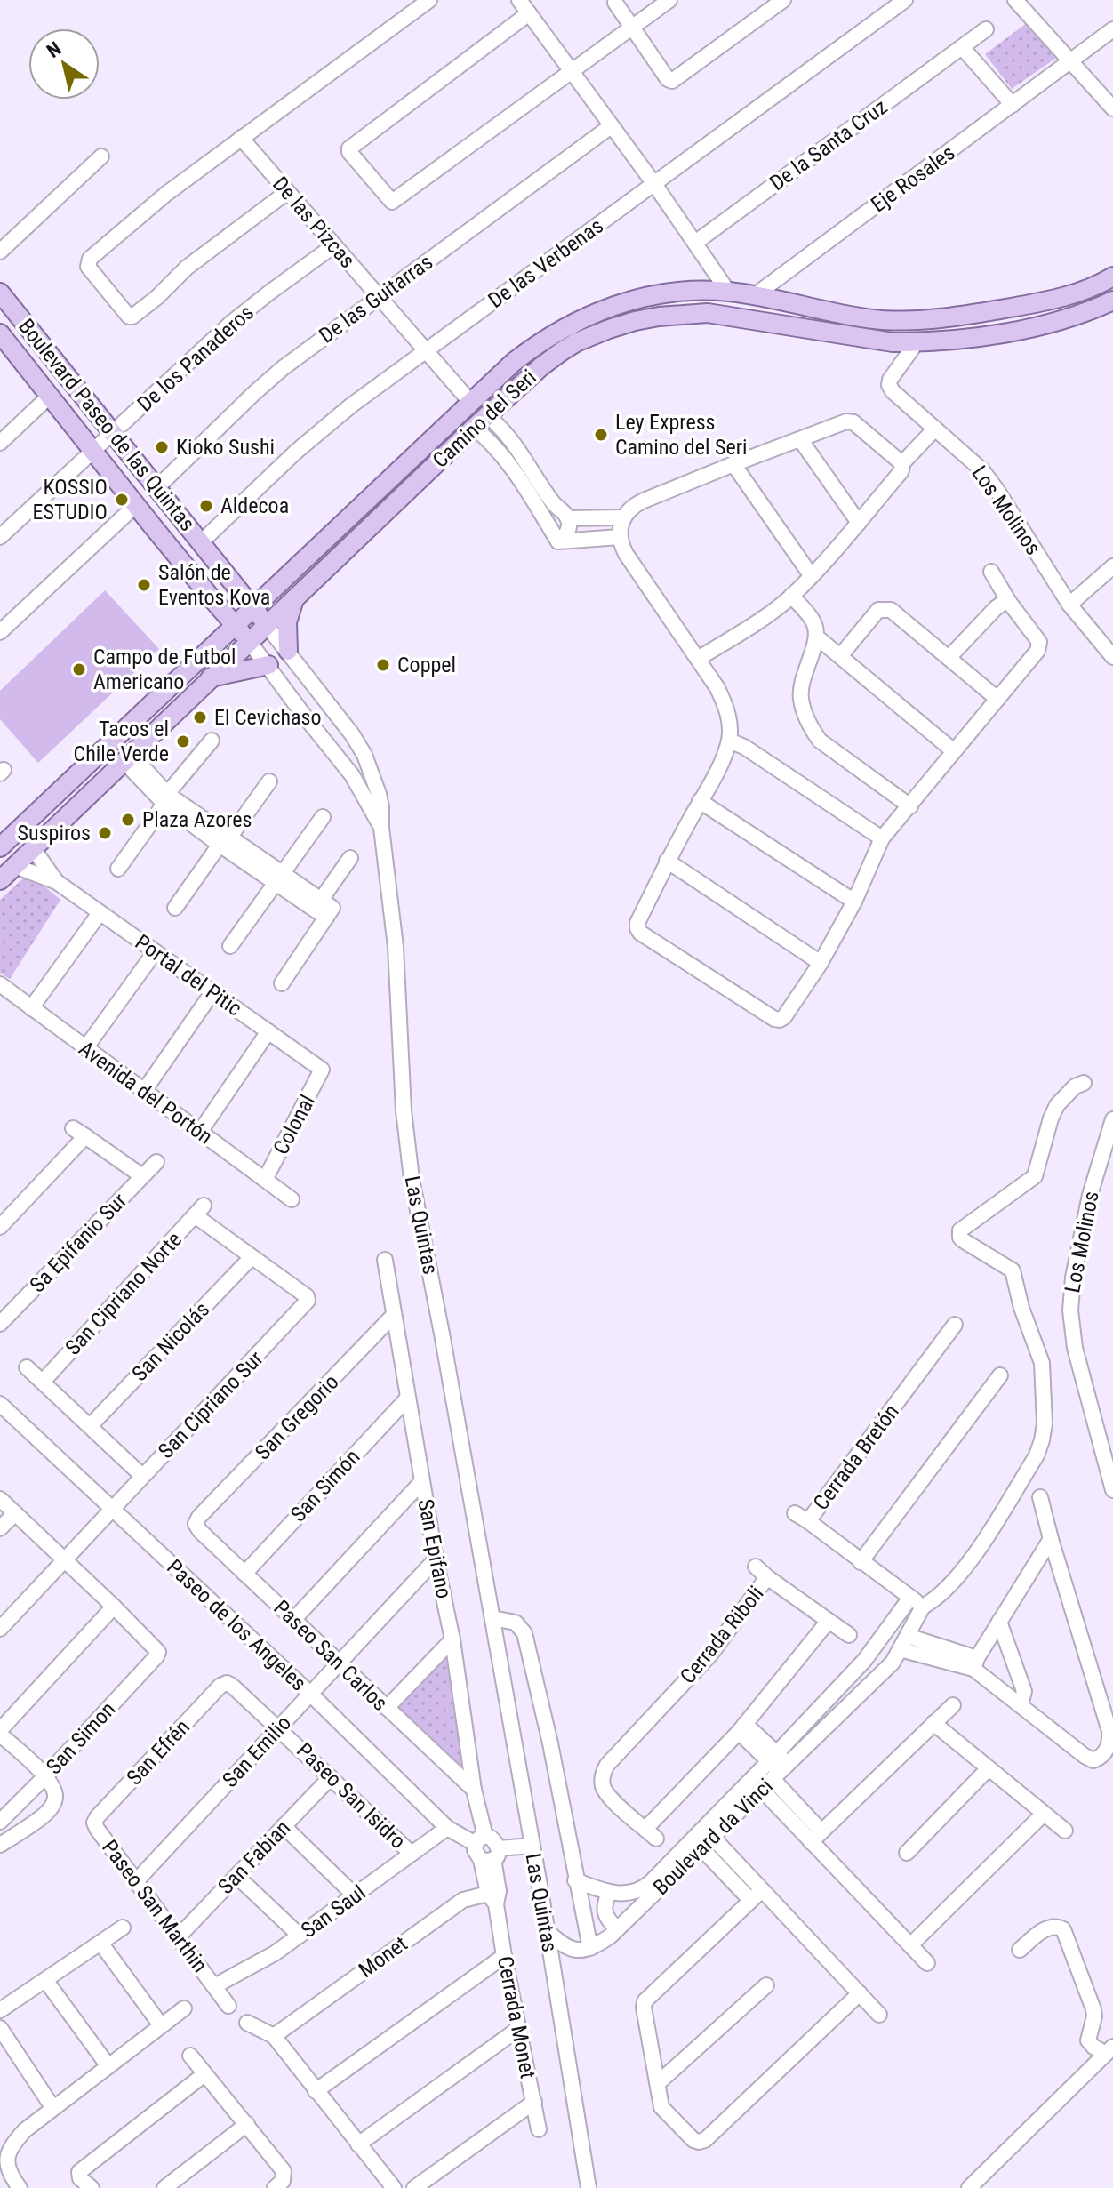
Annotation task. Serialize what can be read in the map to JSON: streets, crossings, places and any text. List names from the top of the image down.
{
  "streets": {
    "main road": ["Camino del Seri", "Boulevard Paseo de las Quintas"],
    "street": [
      "De la Santa Cruz",
      "Eje Rosales",
      "De las Pizcas",
      "De las Verbenas",
      "De las Guitarras",
      "De los Panaderos",
      "Los Molinos",
      "Portal del Pitic",
      "Avenida del Portón",
      "Colonal",
      "Las Quintas",
      "Sa Epifanio Sur",
      "San Cipriano Norte",
      "San Nicolás",
      "San Cipriano Sur",
      "San Gregorio",
      "Cerrada Bretón",
      "San Simón",
      "San Epifano",
      "Paseo de los Angeles",
      "Cerrada Riboli",
      "Paseo San Carlos",
      "San Simon",
      "San Emilio",
      "San Efrén",
      "Paseo San Isidro",
      "Boulevard da Vinci",
      "San Fabian",
      "Paseo San Marthin",
      "San Saul",
      "Monet",
      "Cerrada Monet"
    ]
  },
  "crossings": [
    ["Eje Rosales", "Camino del Seri"],
    ["De las Pizcas", "De las Verbenas"],
    ["De las Pizcas", "De las Guitarras"],
    ["De las Pizcas", "De los Panaderos"],
    ["De las Pizcas", "Camino del Seri"],
    ["De las Verbenas", "Boulevard Paseo de las Quintas"],
    ["De las Guitarras", "Boulevard Paseo de las Quintas"],
    ["De los Panaderos", "Boulevard Paseo de las Quintas"],
    ["Camino del Seri", "Boulevard Paseo de las Quintas"],
    ["Camino del Seri", "Los Molinos"],
    ["Camino del Seri", "Portal del Pitic"],
    ["Camino del Seri", "Las Quintas"],
    ["Boulevard Paseo de las Quintas", "Las Quintas"],
    ["Portal del Pitic", "Colonal"],
    ["Avenida del Portón", "Colonal"],
    ["San Cipriano Norte", "San Nicolás"],
    ["San Cipriano Norte", "San Cipriano Sur"],
    ["San Nicolás", "San Cipriano Sur"],
    ["San Cipriano Sur", "Paseo de los Angeles"],
    ["San Gregorio", "San Epifano"],
    ["San Gregorio", "Paseo San Carlos"],
    ["Cerrada Bretón", "Boulevard da Vinci"],
    ["San Simón", "San Epifano"],
    ["San Simón", "Paseo San Carlos"],
    ["San Epifano", "Paseo de los Angeles"],
    ["San Epifano", "Paseo San Carlos"],
    ["San Epifano", "San Emilio"],
    ["San Epifano", "Cerrada Monet"],
    ["Paseo de los Angeles", "San Emilio"],
    ["Paseo de los Angeles", "San Saul"],
    ["Paseo de los Angeles", "Cerrada Monet"],
    ["Paseo San Carlos", "San Emilio"],
    ["San Emilio", "Paseo San Isidro"],
    ["San Emilio", "Paseo San Marthin"],
    ["San Efrén", "Paseo San Isidro"],
    ["San Efrén", "Paseo San Marthin"],
    ["Paseo San Isidro", "San Fabian"],
    ["Paseo San Isidro", "San Saul"],
    ["San Fabian", "Paseo San Marthin"],
    ["Paseo San Marthin", "San Saul"],
    ["Monet", "Cerrada Monet"]
  ],
  "places": [
    "Ley Express Camino del Seri",
    "Kioko Sushi",
    "KOSSIO ESTUDIO",
    "Aldecoa",
    "Salón de Eventos Kova",
    "Coppel",
    "Campo de Futbol Americano",
    "El Cevichaso",
    "Tacos el Chile Verde",
    "Plaza Azores",
    "Suspiros"
  ],
  "north": "top left"
}
